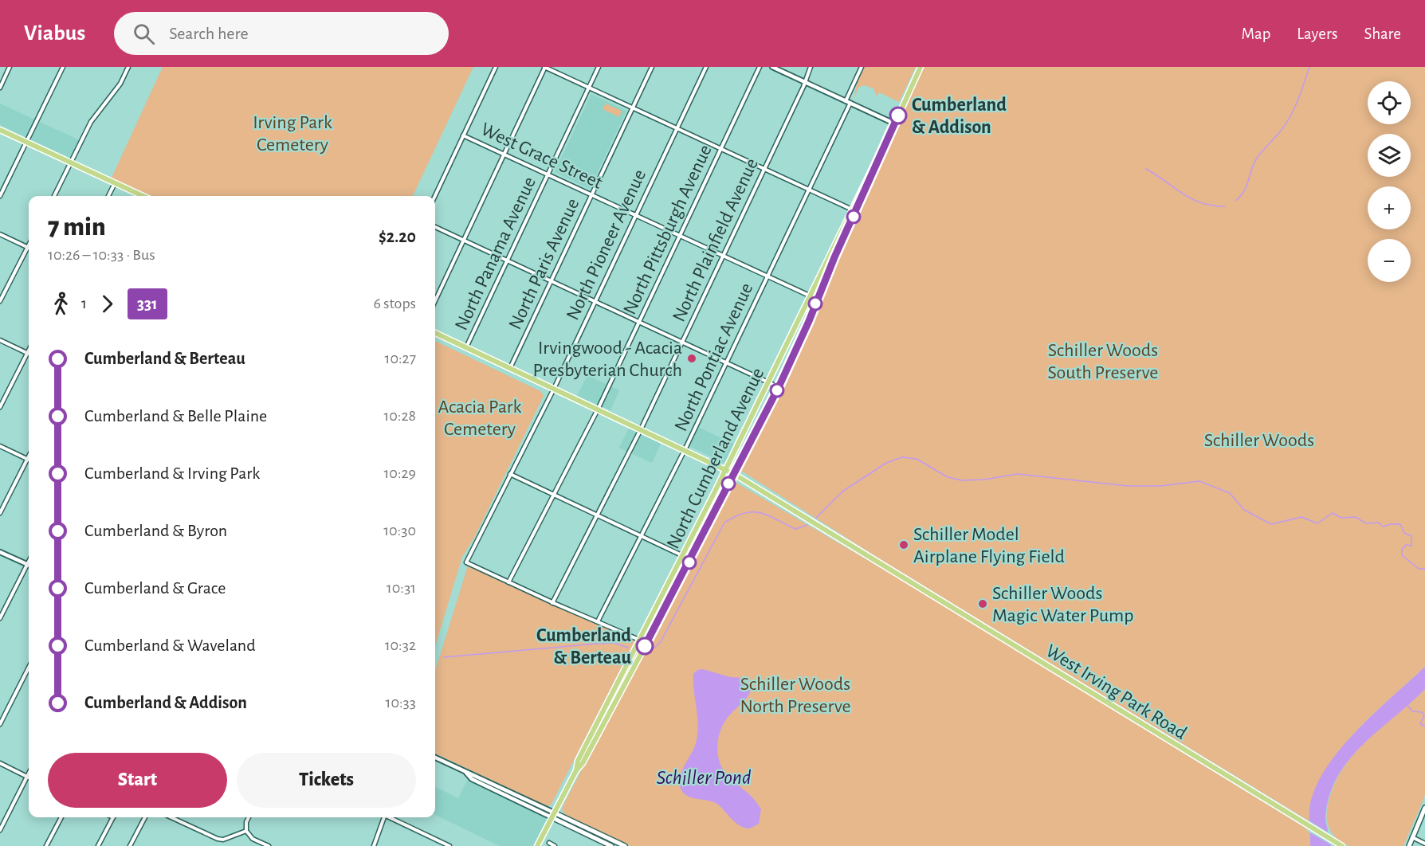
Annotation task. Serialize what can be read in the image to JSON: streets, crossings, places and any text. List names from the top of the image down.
{
  "streets": {
    "main road": ["North Cumberland Avenue", "West Irving Park Road"],
    "street": [
      "West Grace Street",
      "North Pittsburgh Avenue",
      "North Plainfield Avenue",
      "North Pioneer Avenue",
      "North Panama Avenue",
      "North Paris Avenue",
      "North Pontiac Avenue"
    ]
  },
  "crossings": [
    ["West Grace Street", "North Pittsburgh Avenue"],
    ["West Grace Street", "North Plainfield Avenue"],
    ["West Grace Street", "North Pioneer Avenue"],
    ["West Grace Street", "North Panama Avenue"],
    ["West Grace Street", "North Paris Avenue"],
    ["West Grace Street", "North Pontiac Avenue"],
    ["West Grace Street", "North Cumberland Avenue"],
    ["North Pittsburgh Avenue", "North Pioneer Avenue"],
    ["North Pittsburgh Avenue", "West Irving Park Road"],
    ["North Plainfield Avenue", "West Irving Park Road"],
    ["North Pioneer Avenue", "West Irving Park Road"],
    ["North Panama Avenue", "West Irving Park Road"],
    ["North Paris Avenue", "West Irving Park Road"],
    ["North Pontiac Avenue", "West Irving Park Road"],
    ["North Cumberland Avenue", "West Irving Park Road"]
  ],
  "water": ["Schiller Pond"],
  "parks": [
    "Irving Park Cemetery",
    "Schiller Woods South Preserve",
    "Acacia Park Cemetery",
    "Schiller Woods",
    "Schiller Woods North Preserve"
  ],
  "places": [
    "Cumberland & Addison",
    "Irvingwood - Acacia Presbyterian Church",
    "Schiller Model Airplane Flying Field",
    "Schiller Woods Magic Water Pump",
    "Cumberland & Berteau"
  ],
  "lines": ["bus line 331"],
  "page": {
    "header": "Viabus",
    "search": "Search here",
    "nav": ["Map", "Layers", "Share"],
    "map_buttons": ["+", "−"],
    "heading": ["7 min", "10:26 – 10:33 · Bus", "$2.20"],
    "legs": ["1", "331", "6 stops"],
    "list": [
      {
        "name": "Cumberland & Berteau",
        "value": "10:27"
      },
      {
        "name": "Cumberland & Belle Plaine",
        "value": "10:28"
      },
      {
        "name": "Cumberland & Irving Park",
        "value": "10:29"
      },
      {
        "name": "Cumberland & Byron",
        "value": "10:30"
      },
      {
        "name": "Cumberland & Grace",
        "value": "10:31"
      },
      {
        "name": "Cumberland & Waveland",
        "value": "10:32"
      },
      {
        "name": "Cumberland & Addison",
        "value": "10:33"
      }
    ],
    "buttons": ["Start", "Tickets"]
  }
}
